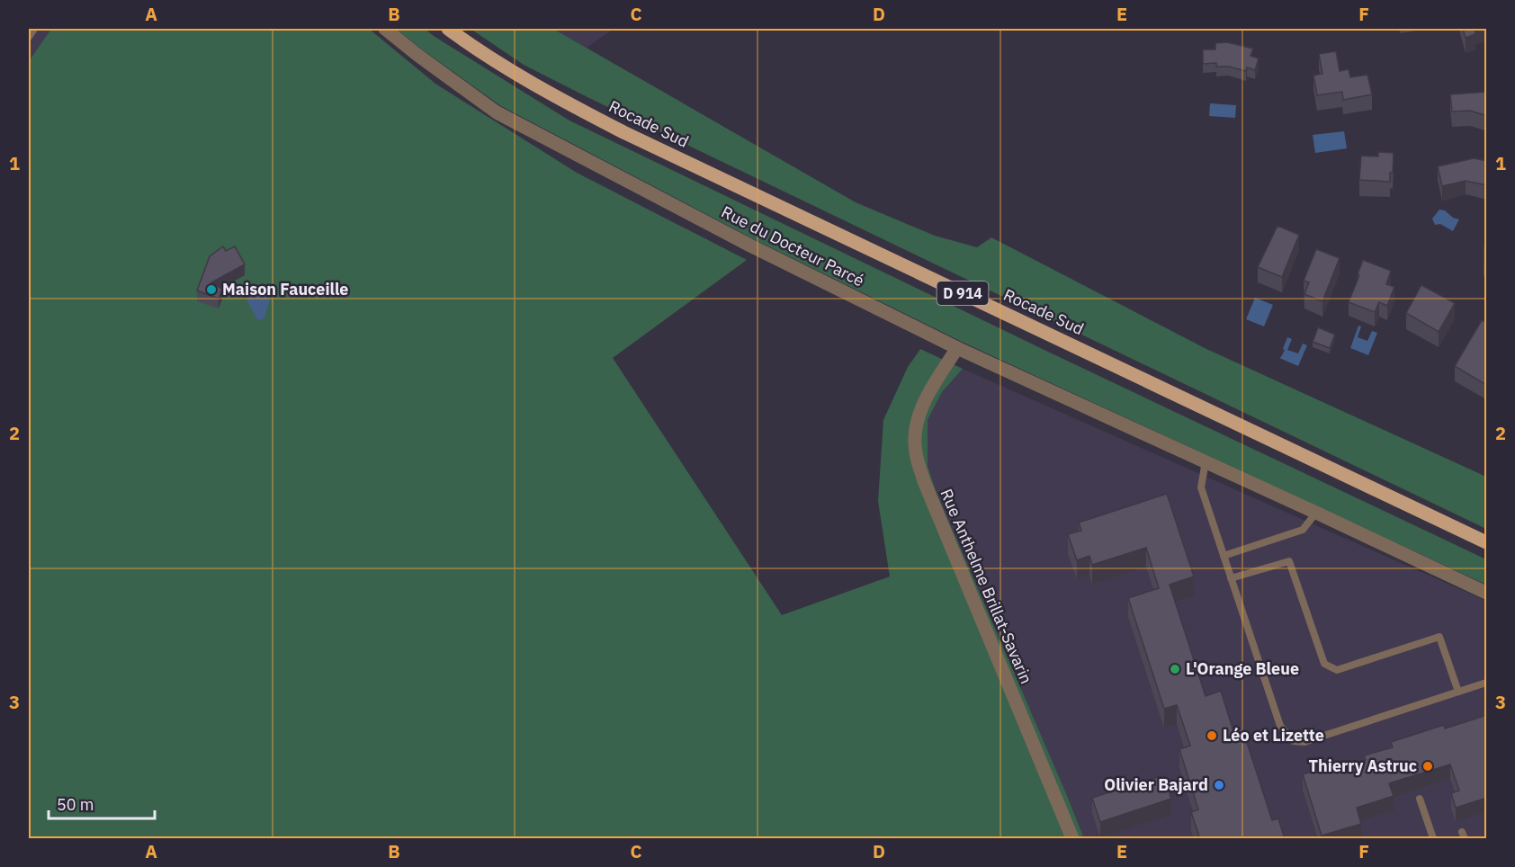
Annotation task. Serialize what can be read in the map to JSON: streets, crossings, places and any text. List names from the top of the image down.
{
  "streets": {
    "main road": ["Rocade Sud", "D 914"],
    "street": ["Rue du Docteur Parcé", "Rue Anthelme Brillat-Savarin"]
  },
  "crossings": [
    ["Rue du Docteur Parcé", "Rue Anthelme Brillat-Savarin"]
  ],
  "places": [
    "Maison Fauceille",
    "L'Orange Bleue",
    "Léo et Lizette",
    "Thierry Astruc",
    "Olivier Bajard"
  ],
  "scale_bar": "50 m",
  "grid": {
    "columns": [
      "A",
      "B",
      "C",
      "D",
      "E",
      "F"
    ],
    "rows": ["1", "2", "3"]
  }
}
